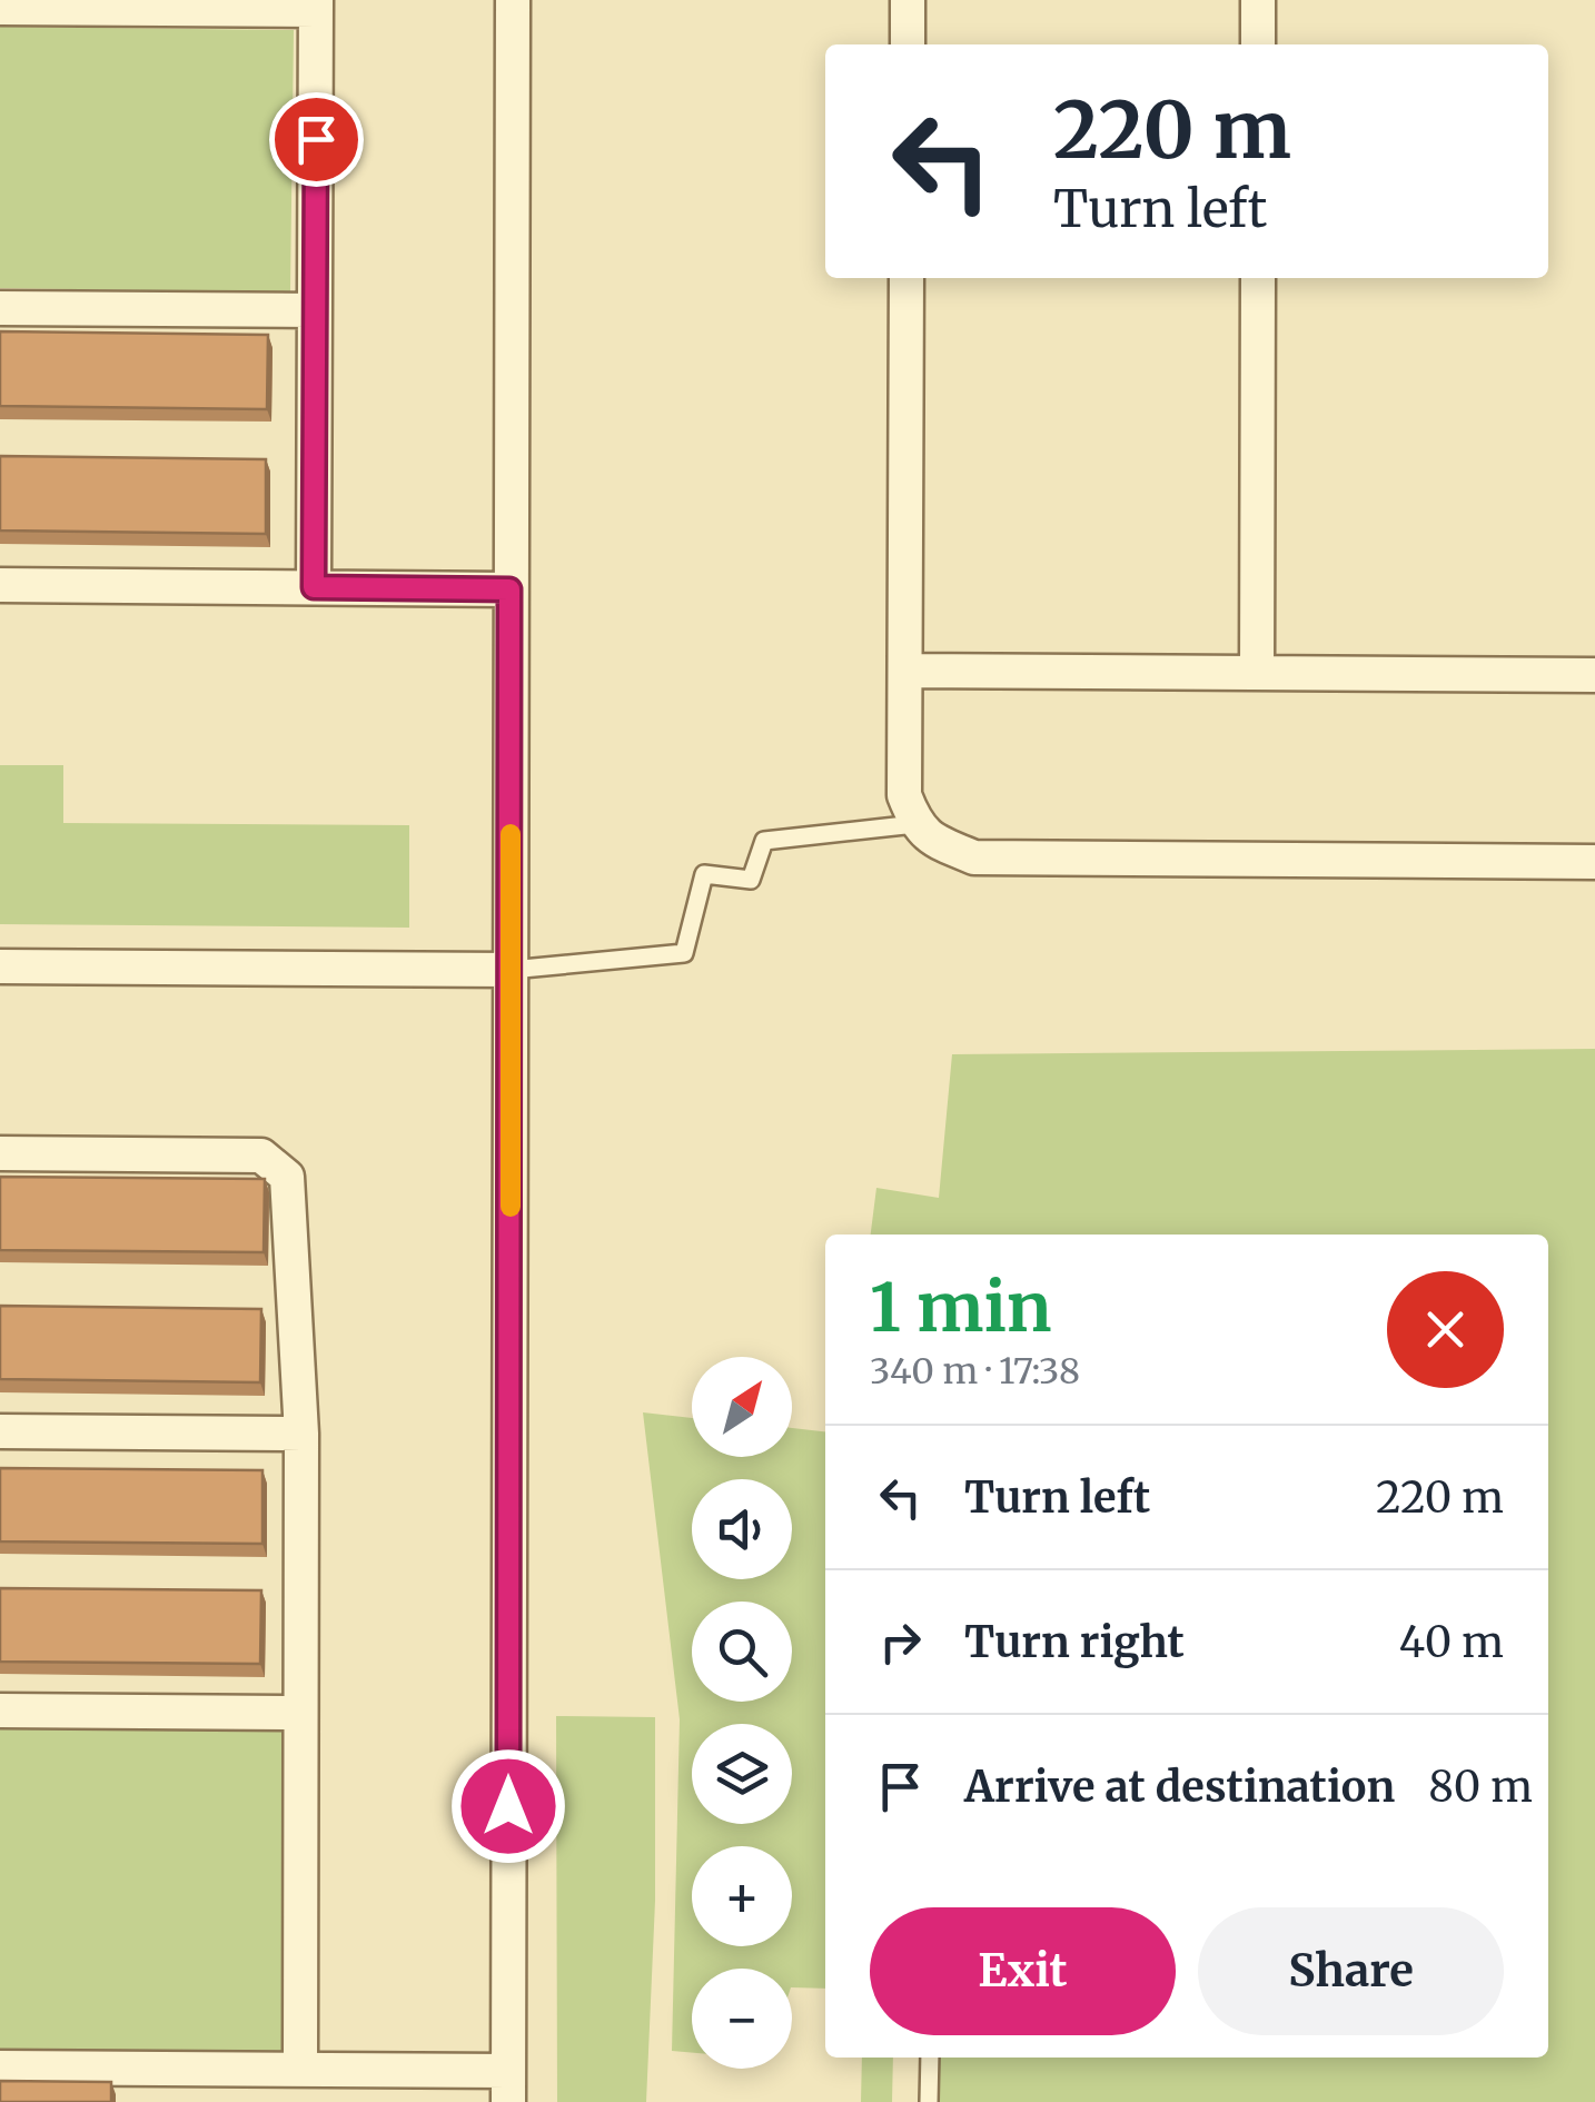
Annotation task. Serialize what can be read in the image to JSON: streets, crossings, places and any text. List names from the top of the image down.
{
  "north": "top right",
  "page": {
    "turn": ["220 m", "Turn left"],
    "heading": ["1 min", "340 m · 17:38"],
    "map_buttons": ["+", "−"],
    "list": [
      {
        "name": "Turn left",
        "value": "220 m"
      },
      {
        "name": "Turn right",
        "value": "40 m"
      },
      {
        "name": "Arrive at destination",
        "value": "80 m"
      }
    ],
    "buttons": ["Exit", "Share"]
  }
}
